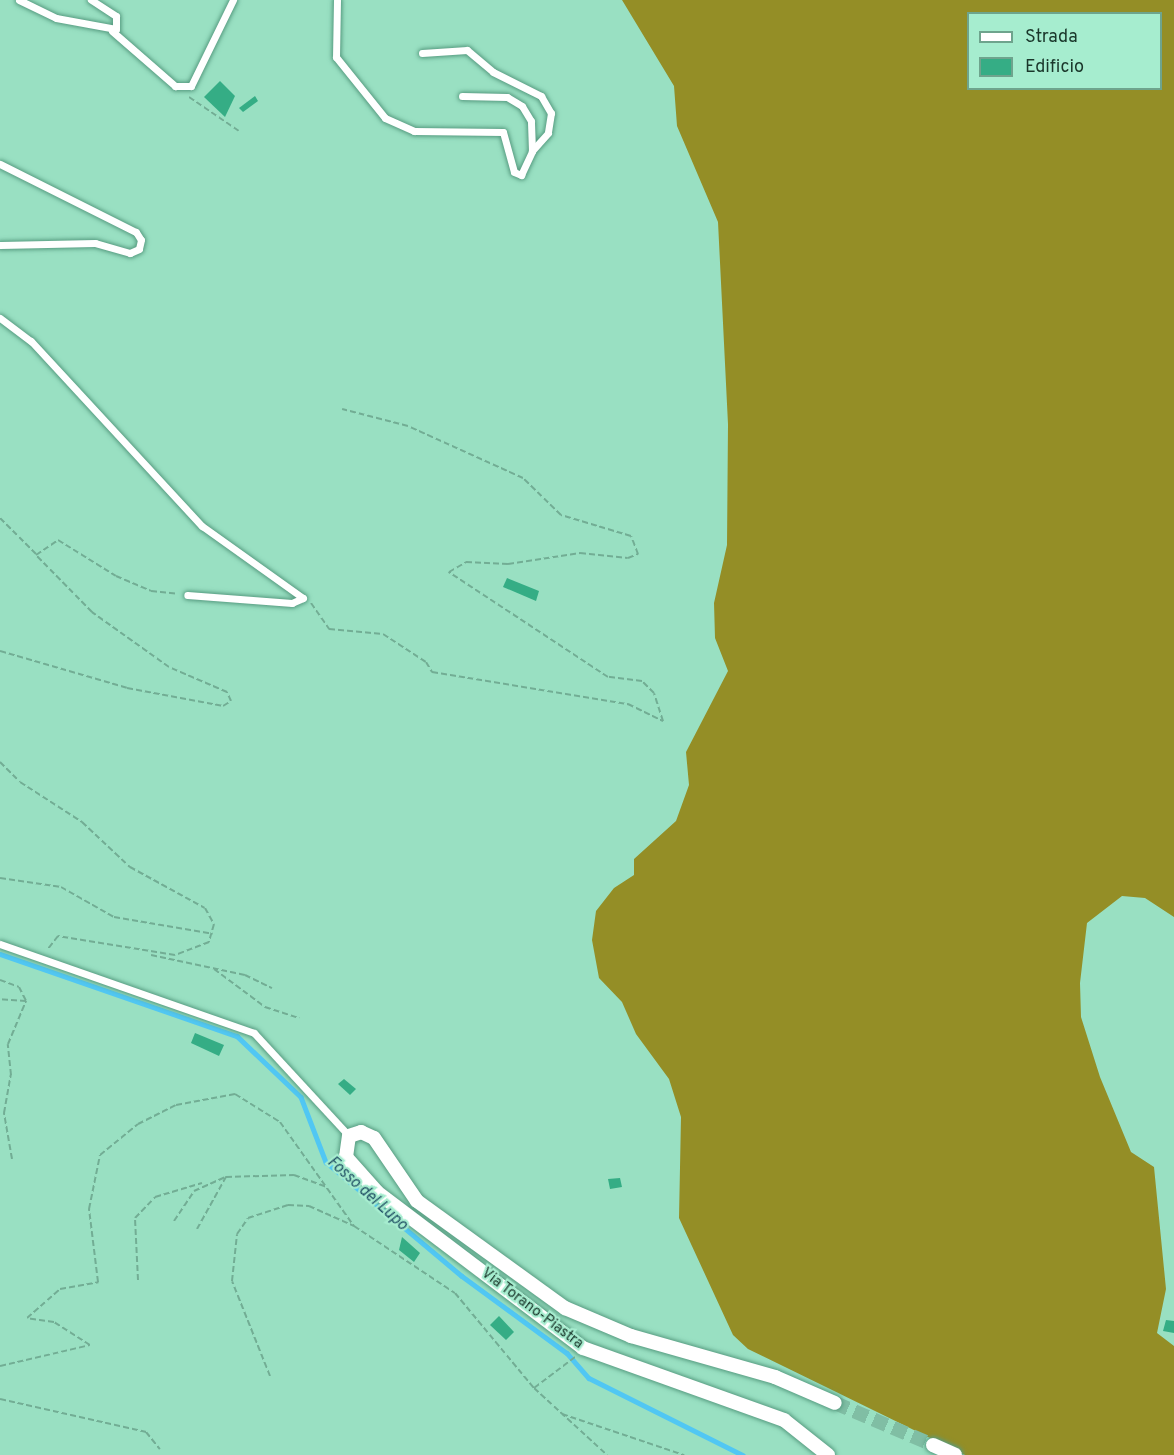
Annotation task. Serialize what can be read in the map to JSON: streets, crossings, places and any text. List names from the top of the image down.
{
  "streets": {
    "street": ["Via Torano-Piastra"]
  },
  "water": ["Fosso del Lupo"],
  "legend": ["Strada", "Edificio"]
}
